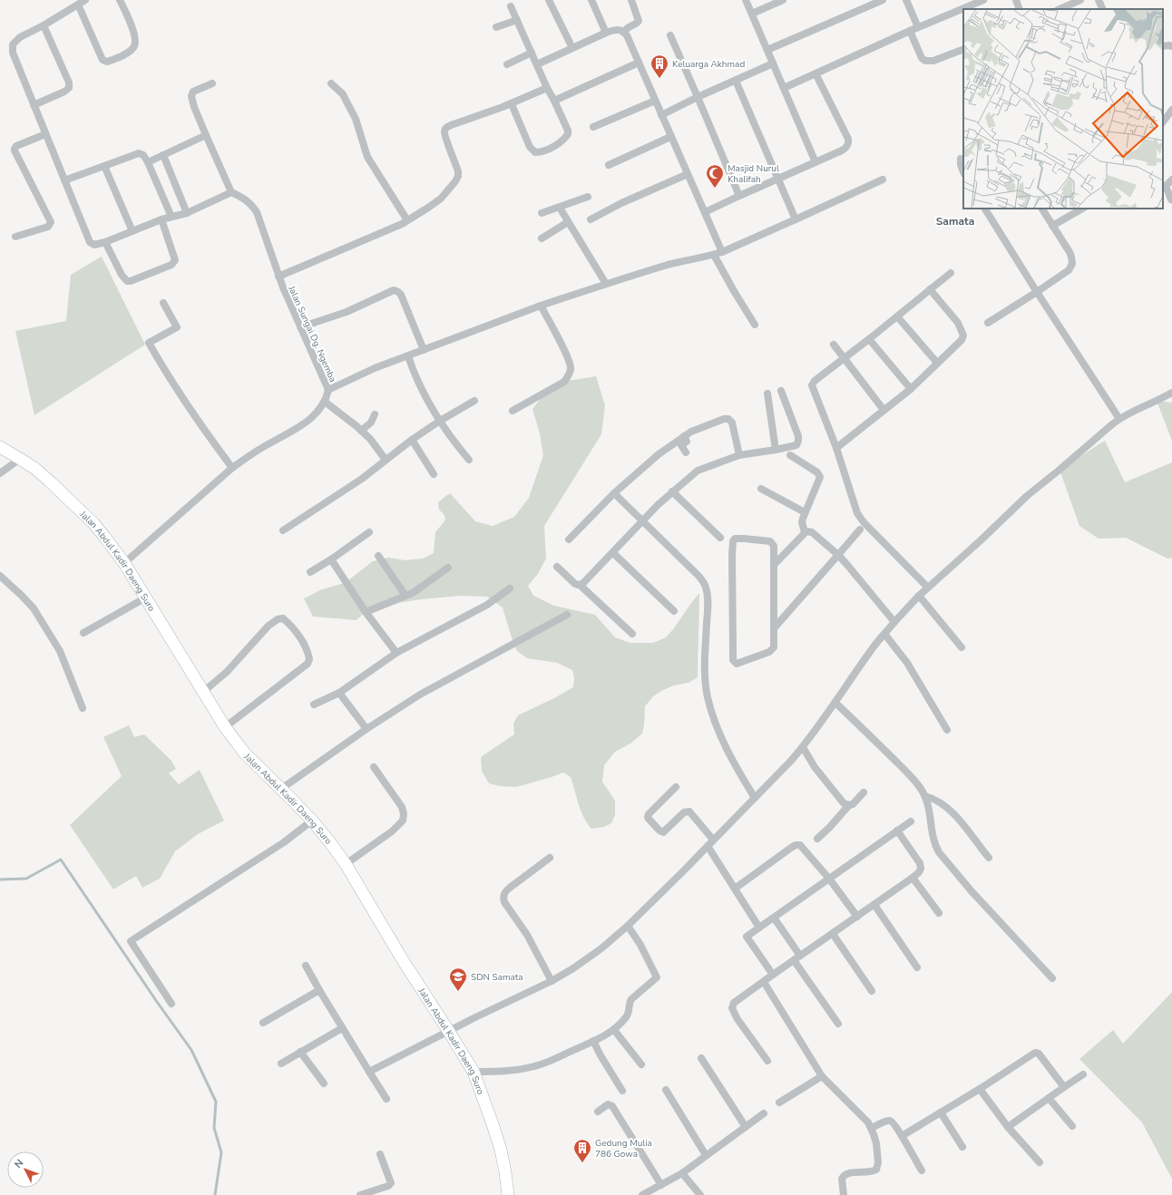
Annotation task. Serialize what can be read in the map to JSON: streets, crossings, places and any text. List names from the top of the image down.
{
  "streets": {
    "main road": ["Jalan Abdul Kadir Daeng Suro"],
    "street": ["Jalan Sungai Dg. Ngemba"]
  },
  "crossings": [
    ["Jalan Sungai Dg. Ngemba", "Jalan Abdul Kadir Daeng Suro"]
  ],
  "districts": ["Samata"],
  "places": {
    "building": ["Keluarga Akhmad", "Gedung Mulia 786 Gowa"],
    "mosque": ["Masjid Nurul Khalifah"],
    "school or university": ["SDN Samata"]
  },
  "north": "top left"
}
